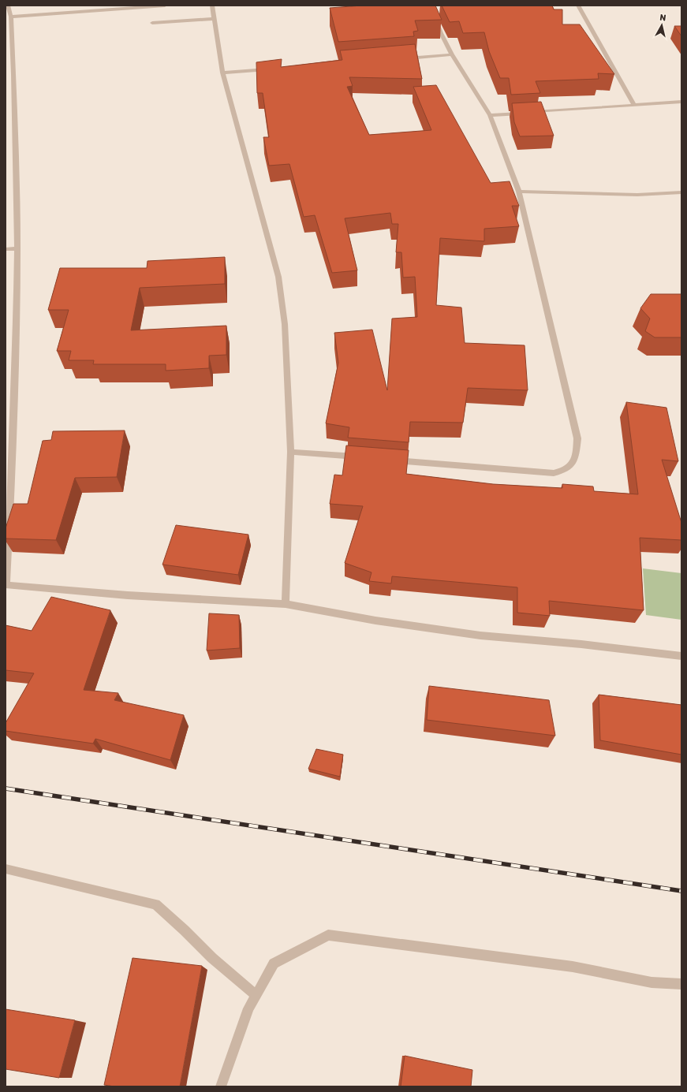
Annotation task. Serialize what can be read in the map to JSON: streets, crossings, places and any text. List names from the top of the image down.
{
  "north": "top"
}
